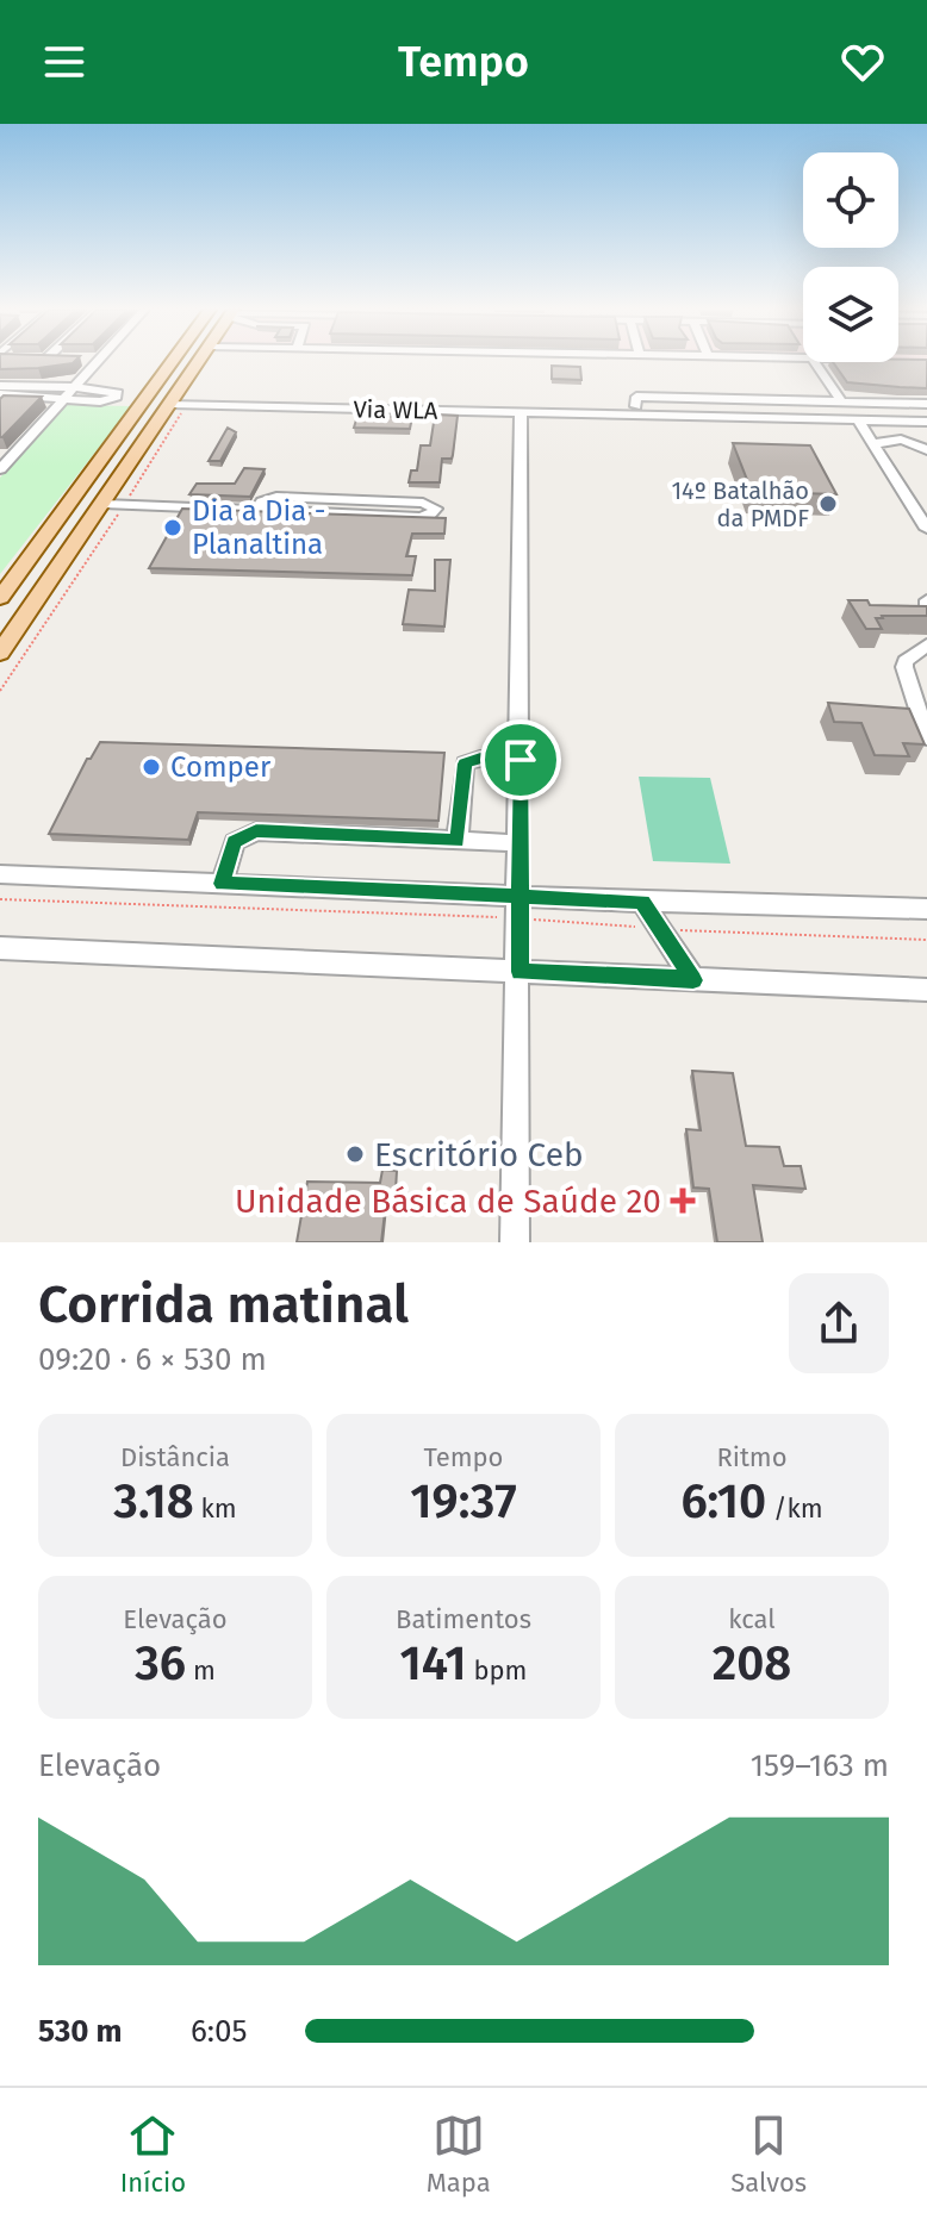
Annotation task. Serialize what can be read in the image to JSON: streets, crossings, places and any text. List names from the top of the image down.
{
  "streets": {
    "street": ["Via WLA"]
  },
  "places": {
    "other": [
      "14º Batalhão da PMDF",
      "Dia a Dia - Planaltina",
      "Comper",
      "Escritório Ceb"
    ],
    "health": ["Unidade Básica de Saúde 20"]
  },
  "page": {
    "header": "Tempo",
    "heading": ["Corrida matinal", "09:20 · 6 × 530 m"],
    "stats": [
      ["Distância", "3.18 km"],
      ["Tempo", "19:37"],
      ["Ritmo", "6:10 /km"],
      ["Elevação", "36 m"],
      ["Batimentos", "141 bpm"],
      ["kcal", "208"]
    ],
    "chart": ["Elevação", "159–163 m"],
    "list": [
      {
        "name": "530 m",
        "note": "6:05"
      }
    ],
    "tabs": ["Início", "Mapa", "Salvos"]
  }
}
